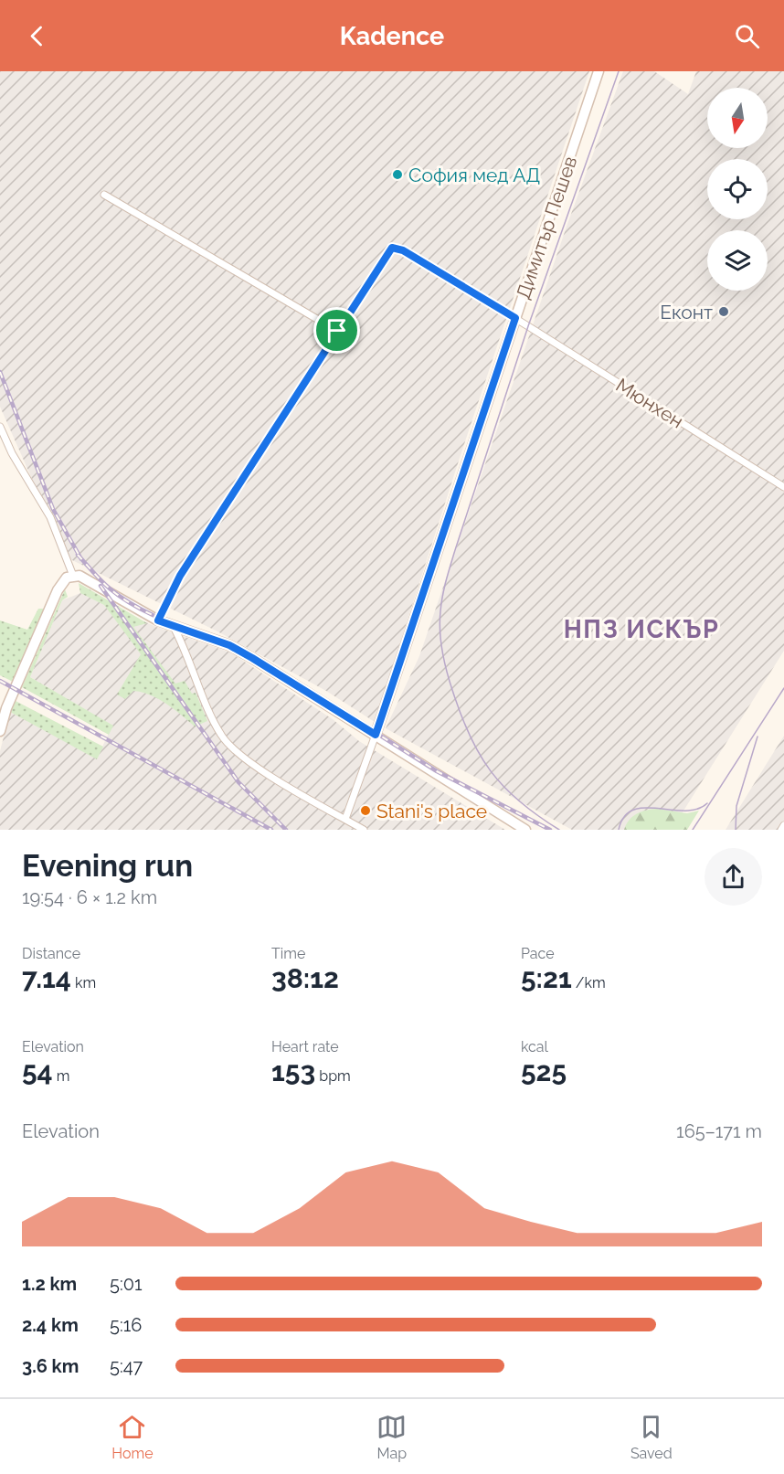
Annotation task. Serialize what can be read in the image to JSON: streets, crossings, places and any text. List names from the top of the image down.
{
  "streets": {
    "main road": ["Димитър Пешев"],
    "street": ["Мюнхен"]
  },
  "crossings": [
    ["Димитър Пешев", "Мюнхен"]
  ],
  "districts": ["НПЗ ИСКЪР"],
  "places": ["София мед АД", "Еконт", "Stani's place"],
  "north": "bottom",
  "page": {
    "header": "Kadence",
    "heading": ["Evening run", "19:54 · 6 × 1.2 km"],
    "stats": [
      ["Distance", "7.14 km"],
      ["Time", "38:12"],
      ["Pace", "5:21 /km"],
      ["Elevation", "54 m"],
      ["Heart rate", "153 bpm"],
      ["kcal", "525"]
    ],
    "chart": ["Elevation", "165–171 m"],
    "list": [
      {
        "name": "1.2 km",
        "note": "5:01"
      },
      {
        "name": "2.4 km",
        "note": "5:16"
      },
      {
        "name": "3.6 km",
        "note": "5:47"
      }
    ],
    "tabs": ["Home", "Map", "Saved"]
  }
}
